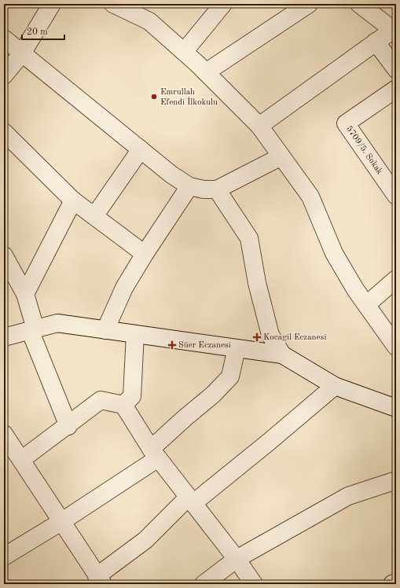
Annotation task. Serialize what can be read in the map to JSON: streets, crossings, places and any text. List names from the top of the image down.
{
  "streets": {
    "street": ["5709/5. Sokak"]
  },
  "places": {
    "other": ["Emrullah Efendi İlkokulu"],
    "health": ["Kocagil Eczanesi", "Süer Eczanesi"]
  },
  "scale_bar": "20 m"
}
